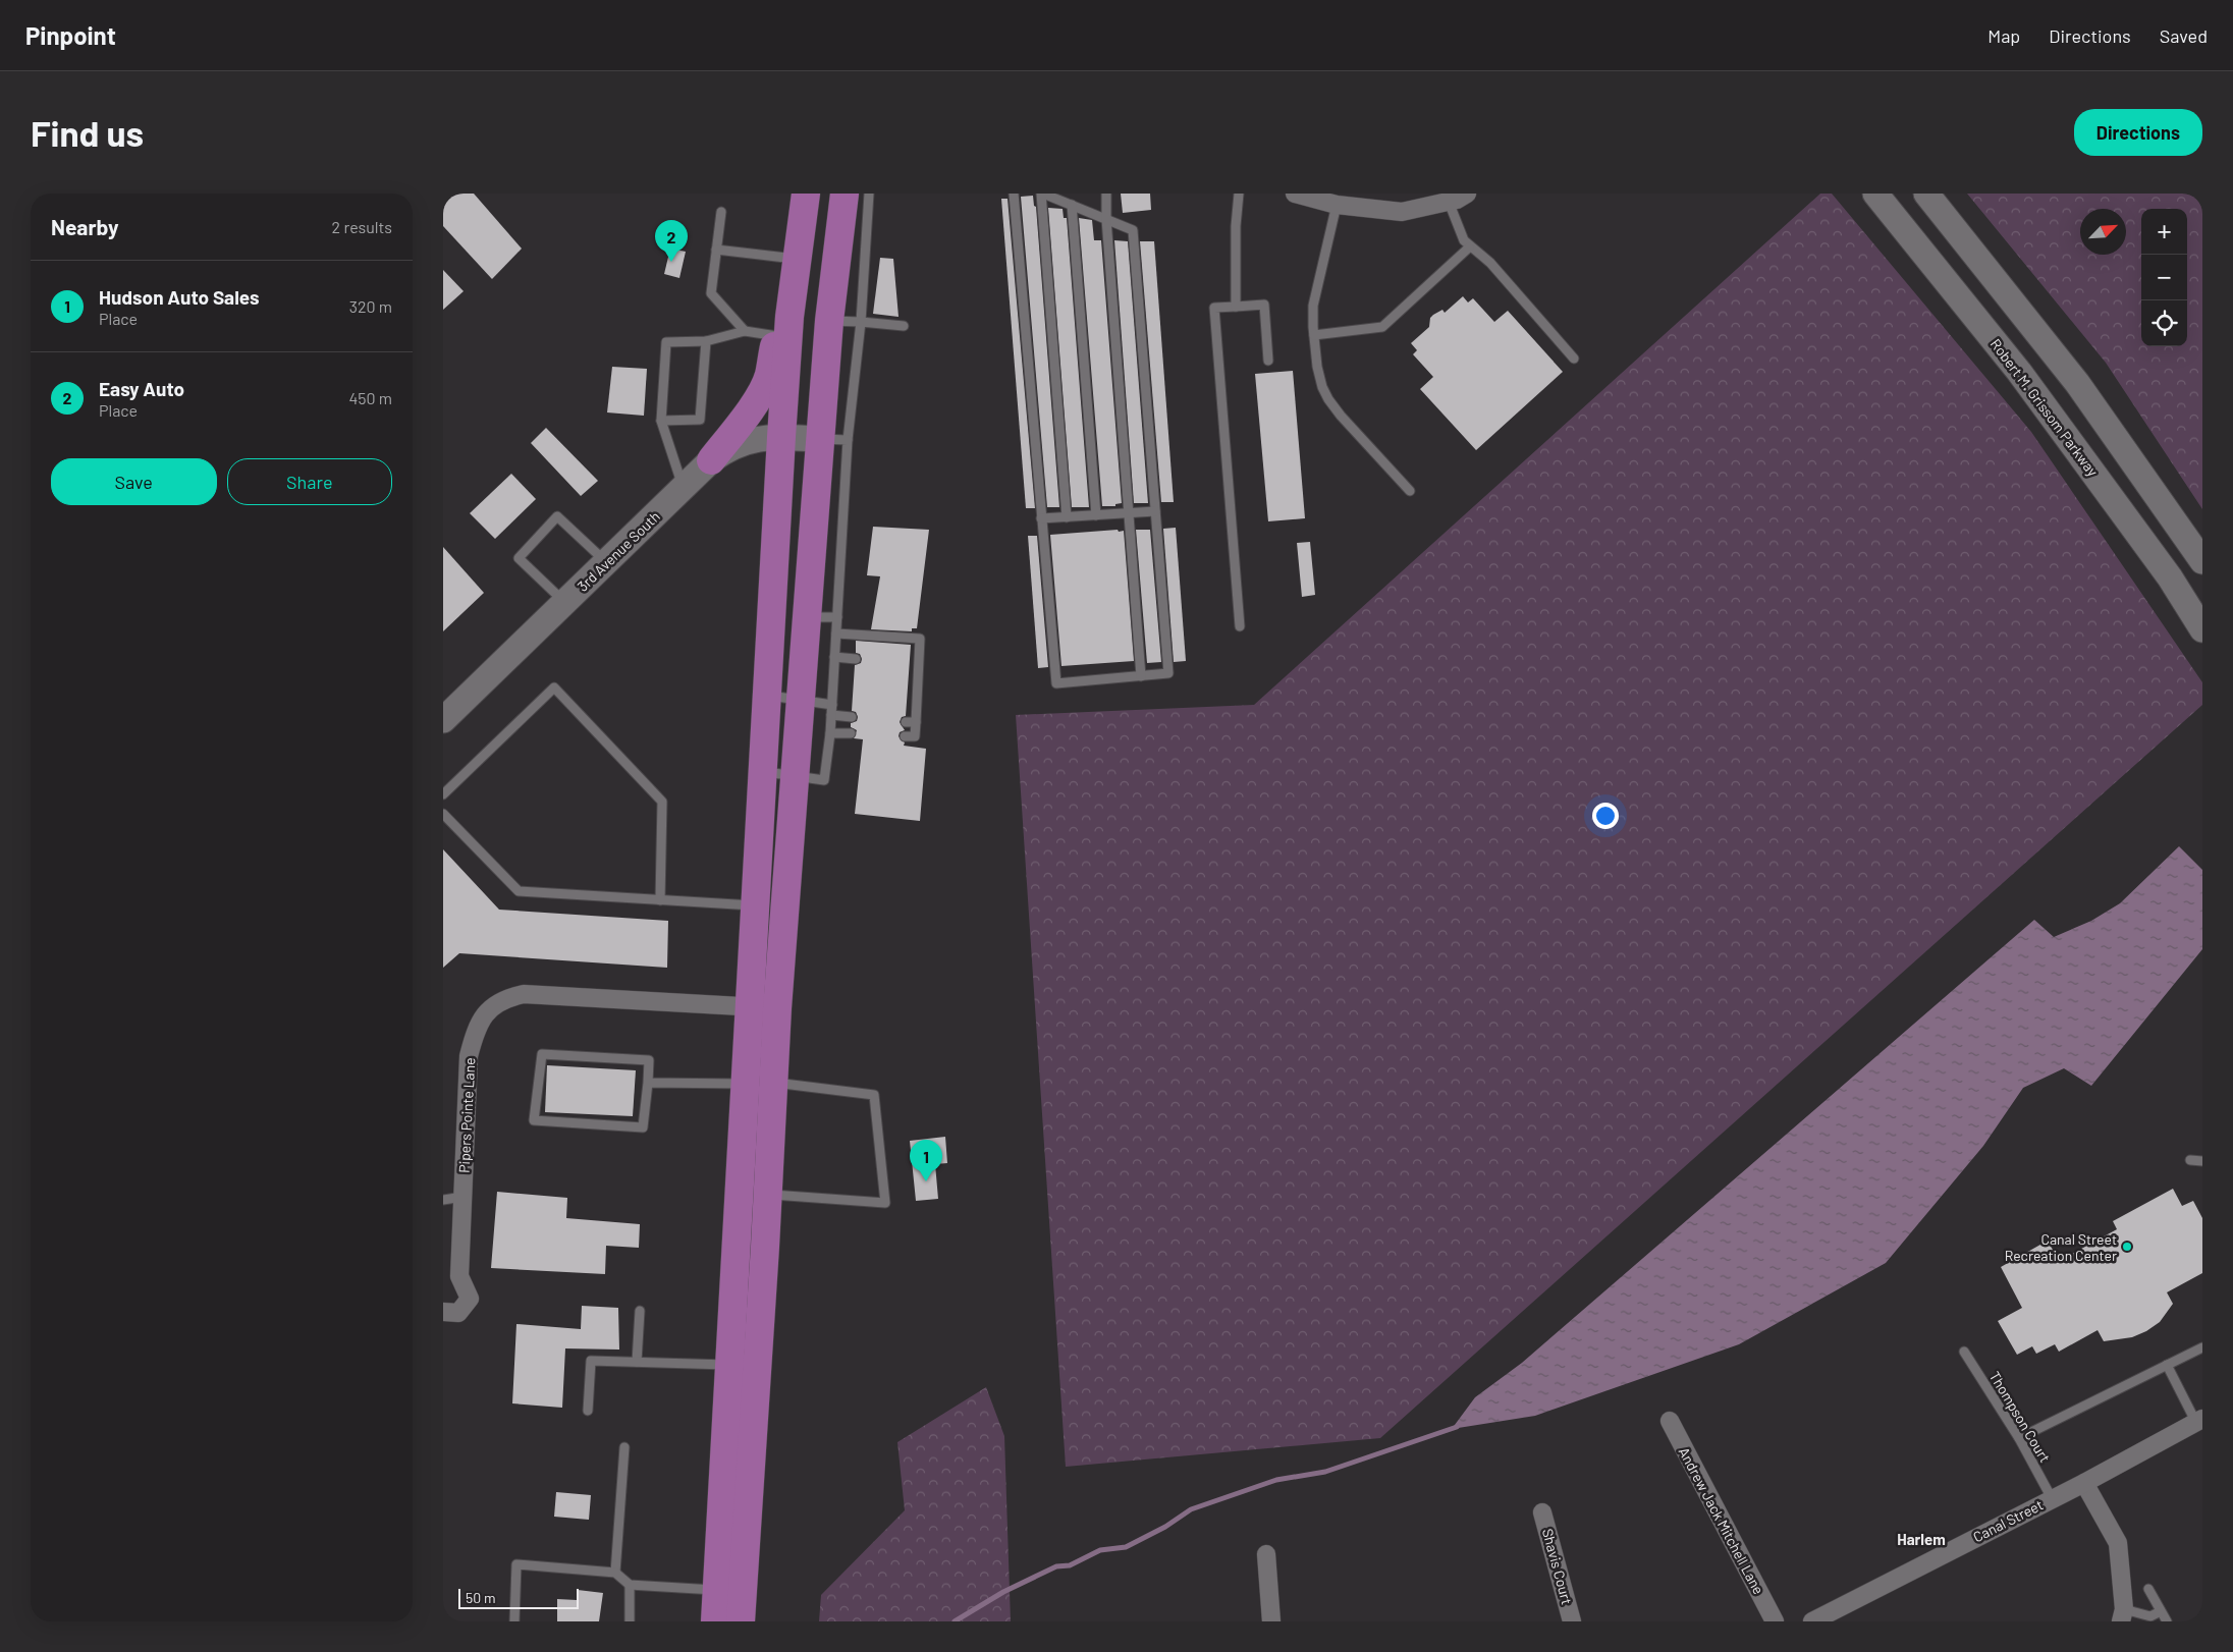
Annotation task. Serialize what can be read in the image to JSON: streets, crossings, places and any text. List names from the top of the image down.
{
  "streets": {
    "main road": ["Robert M. Grissom Parkway", "3rd Avenue South"],
    "street": [
      "Pipers Pointe Lane",
      "Andrew Jack Mitchell Lane",
      "Canal Street",
      "Shavis Court"
    ],
    "lane": ["Thompson Court"]
  },
  "crossings": [
    ["Thompson Court", "Canal Street"]
  ],
  "districts": ["Harlem"],
  "places": ["Canal Street Recreation Center"],
  "scale_bar": "50 m",
  "north": "top right",
  "page": {
    "header": "Pinpoint",
    "nav": ["Map", "Directions", "Saved"],
    "buttons": [
      "Directions",
      ["Save", "Share"]
    ],
    "title": "Find us",
    "heading": ["Nearby", "2 results"],
    "map_buttons": ["+", "−"],
    "pins": ["2", "1"],
    "list": [
      {
        "mark": "1",
        "name": "Hudson Auto Sales",
        "note": "Place",
        "value": "320 m"
      },
      {
        "mark": "2",
        "name": "Easy Auto",
        "note": "Place",
        "value": "450 m"
      }
    ],
    "scale": "50 m"
  }
}
